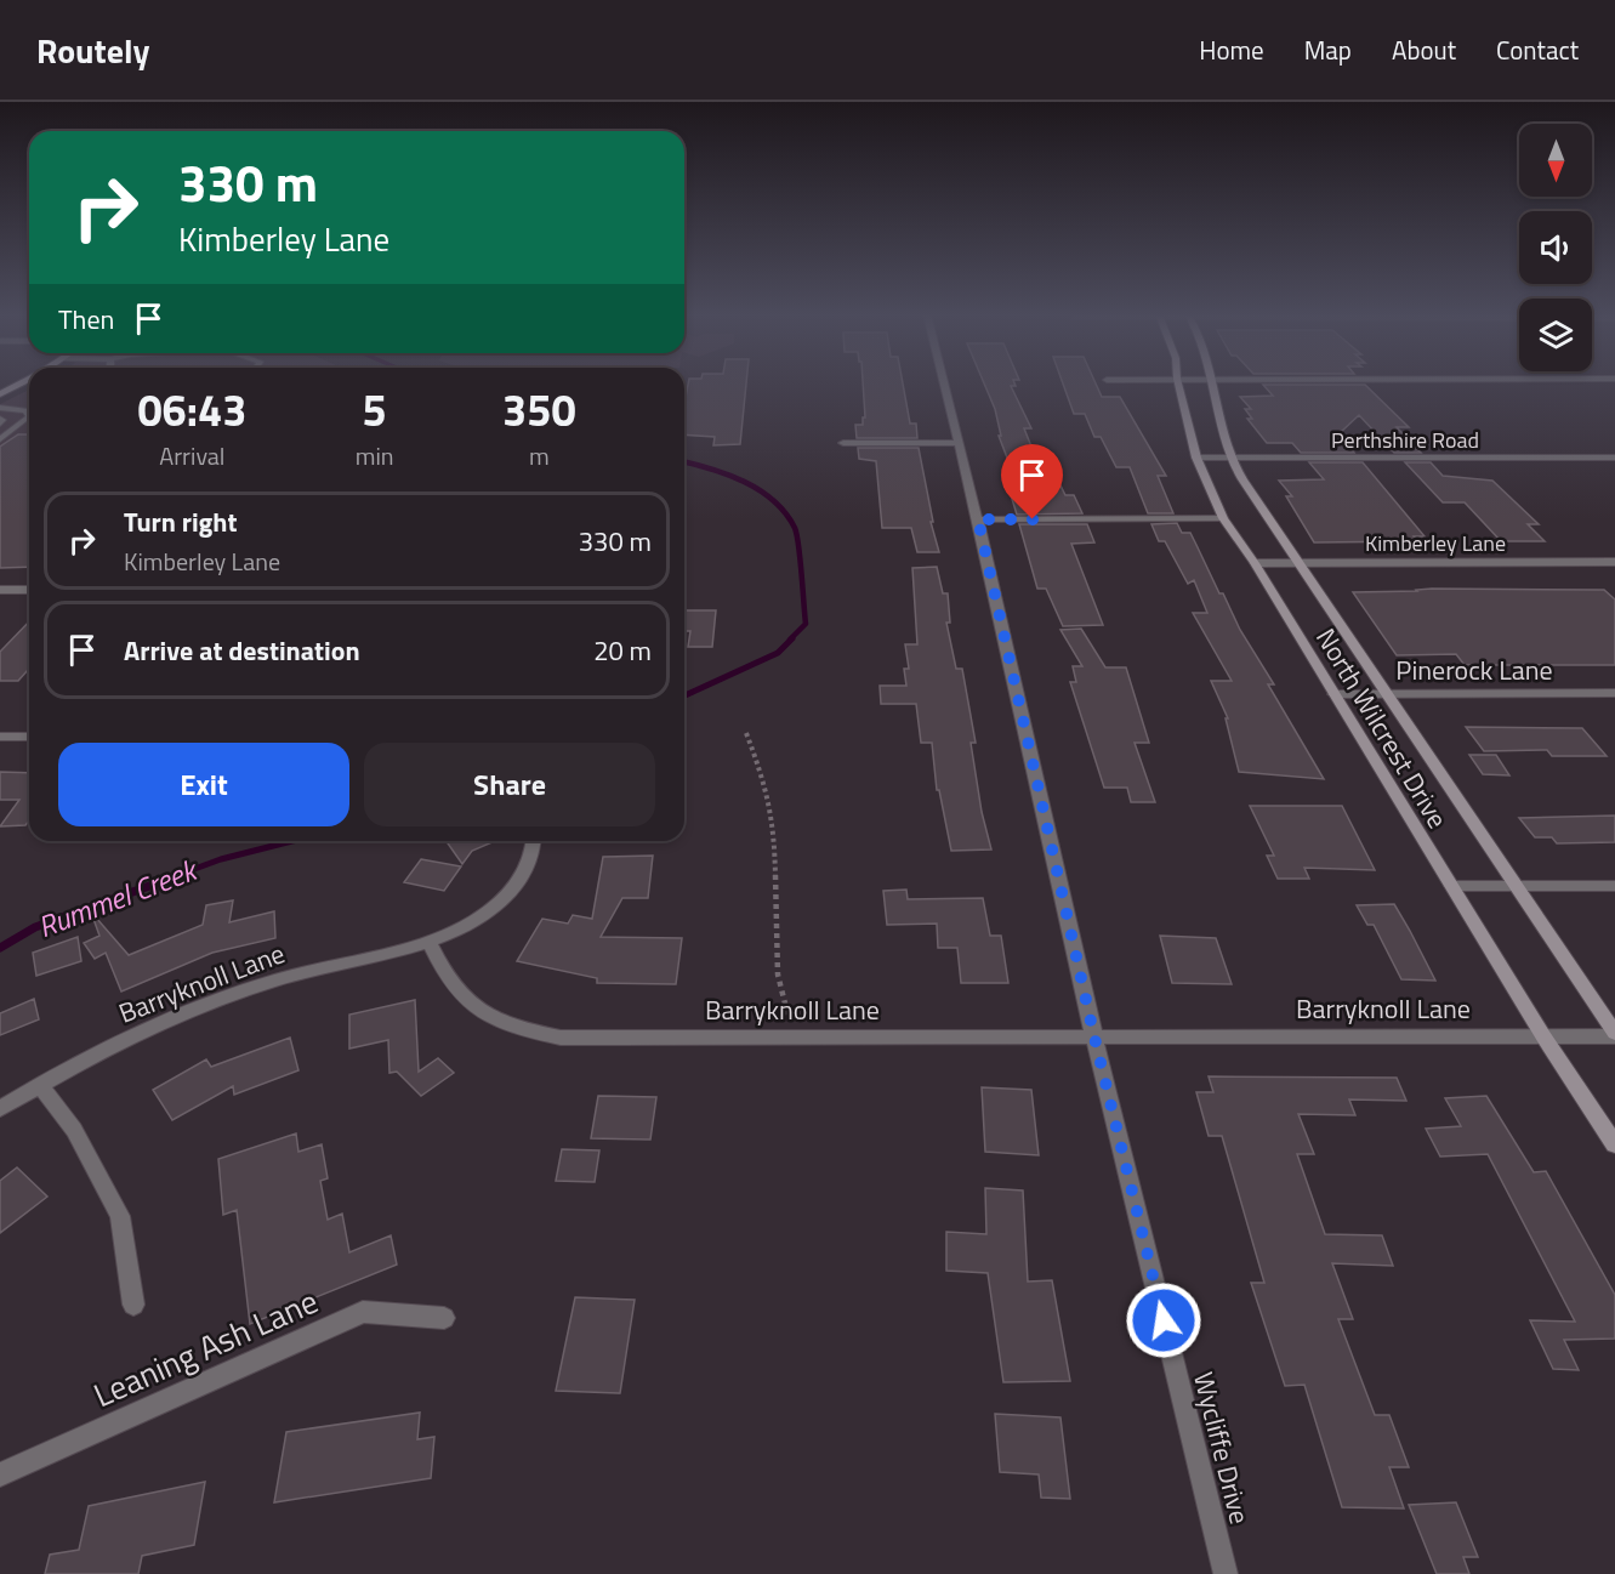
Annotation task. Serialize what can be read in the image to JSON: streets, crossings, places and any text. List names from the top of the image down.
{
  "streets": {
    "main road": ["North Wilcrest Drive"],
    "street": [
      "Perthshire Road",
      "Kimberley Lane",
      "Pinerock Lane",
      "Barryknoll Lane",
      "Leaning Ash Lane",
      "Wycliffe Drive"
    ]
  },
  "crossings": [
    ["Perthshire Road", "North Wilcrest Drive"],
    ["Kimberley Lane", "North Wilcrest Drive"],
    ["Pinerock Lane", "North Wilcrest Drive"],
    ["North Wilcrest Drive", "Barryknoll Lane"],
    ["Barryknoll Lane", "Wycliffe Drive"]
  ],
  "water": ["Rummel Creek"],
  "north": "bottom",
  "page": {
    "header": "Routely",
    "nav": [
      "Home",
      "Map",
      "About",
      "Contact"
    ],
    "turn": ["330 m", "Kimberley Lane"],
    "then": "Then",
    "eta": [
      "06:43",
      "Arrival",
      "5",
      "min",
      "350",
      "m"
    ],
    "list": [
      {
        "name": "Turn right",
        "note": "Kimberley Lane",
        "value": "330 m"
      },
      {
        "name": "Arrive at destination",
        "value": "20 m"
      }
    ],
    "buttons": ["Exit", "Share"]
  }
}
